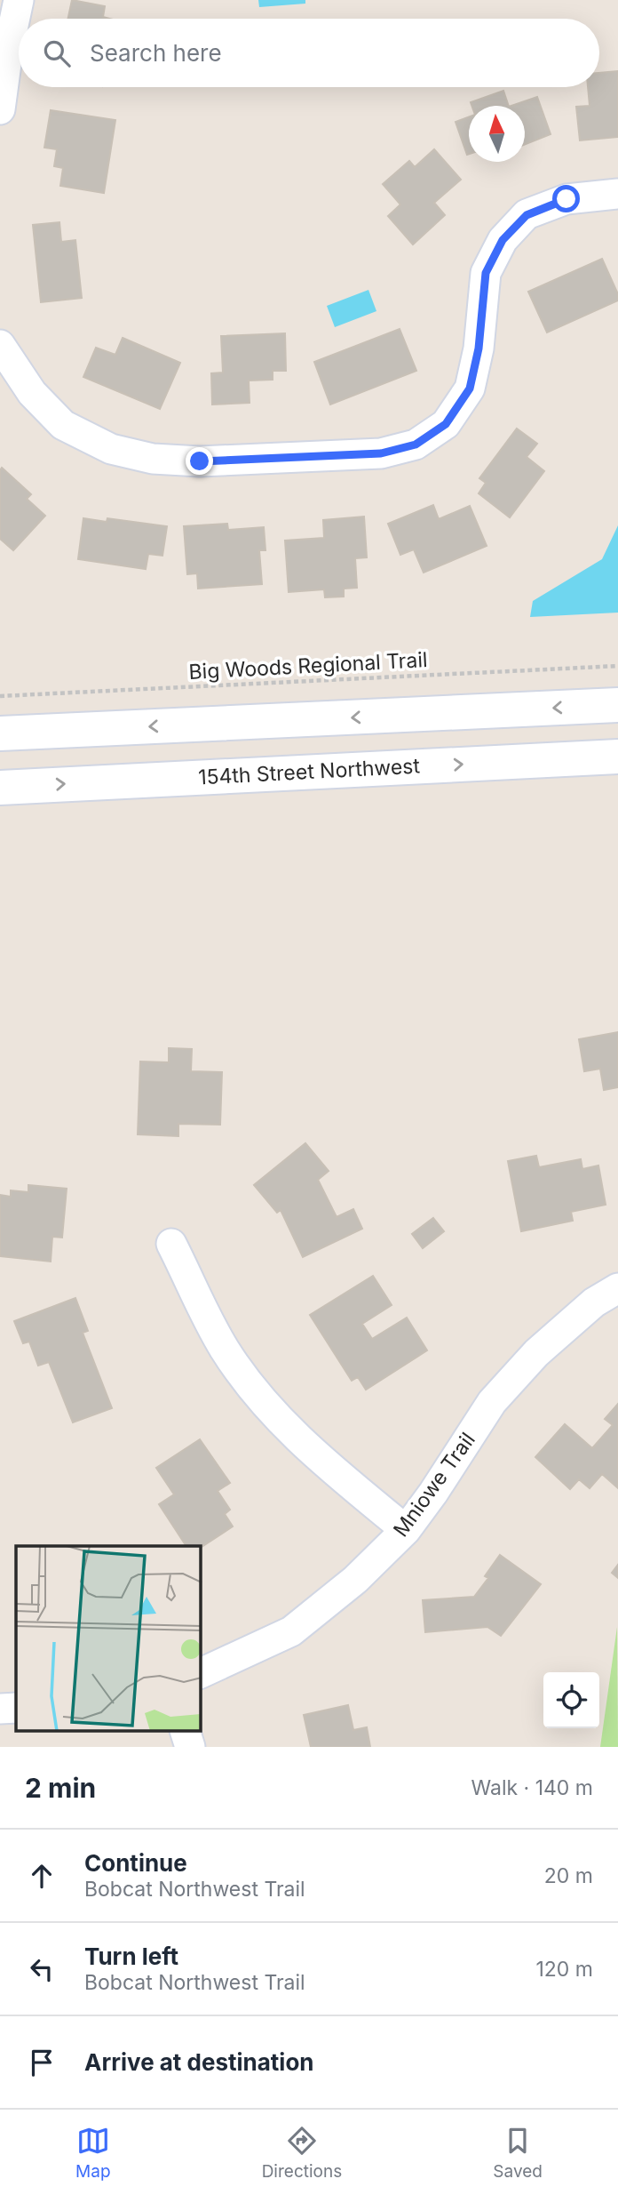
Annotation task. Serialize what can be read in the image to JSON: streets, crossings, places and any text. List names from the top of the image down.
{
  "streets": {
    "street": ["154th Street Northwest", "Mniowe Trail"],
    "path": ["Big Woods Regional Trail"]
  },
  "north": "top",
  "page": {
    "search": "Search here",
    "heading": ["2 min", "Walk · 140 m"],
    "list": [
      ["Continue", "Bobcat Northwest Trail", "20 m"],
      ["Turn left", "Bobcat Northwest Trail", "120 m"],
      "Arrive at destination"
    ],
    "nav": ["Map", "Directions", "Saved"]
  }
}
